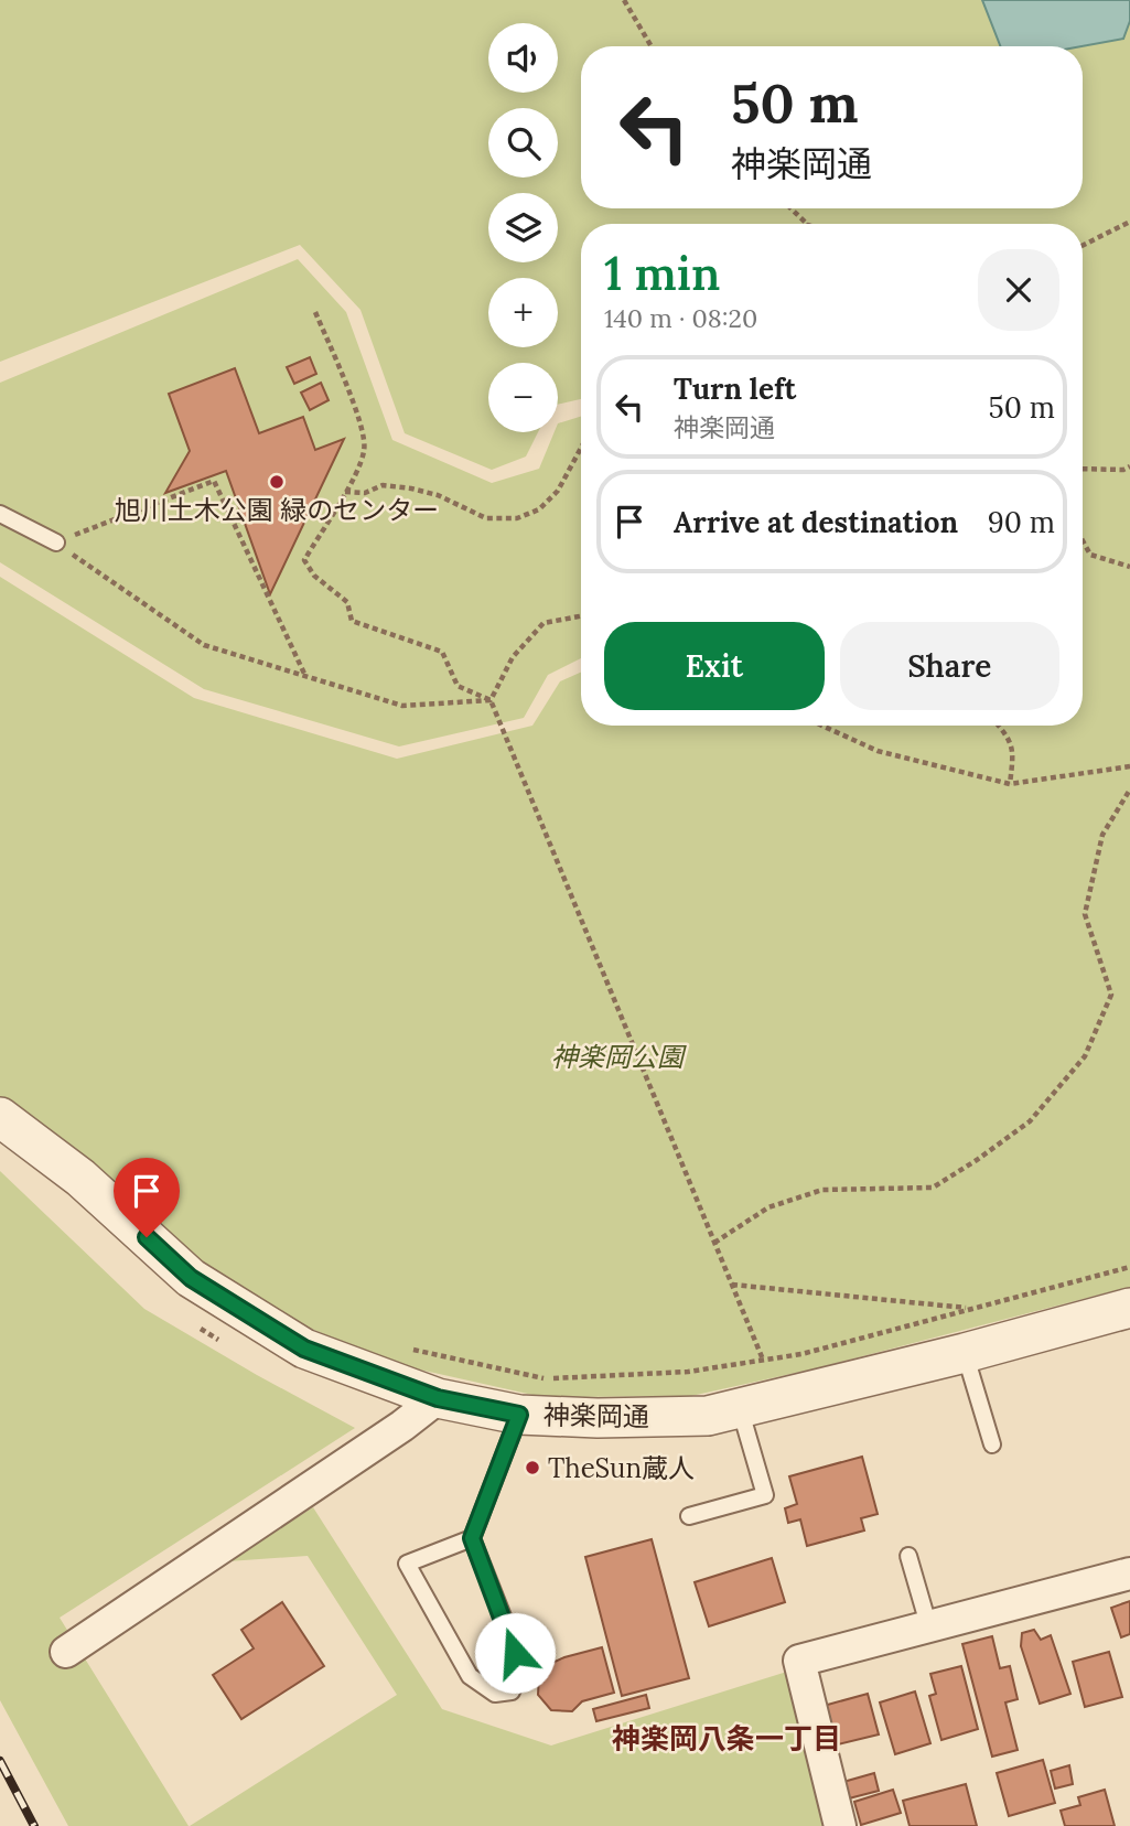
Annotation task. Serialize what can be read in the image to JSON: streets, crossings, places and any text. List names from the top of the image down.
{
  "streets": {
    "street": ["神楽岡通"]
  },
  "districts": ["神楽岡八条一丁目"],
  "parks": ["神楽岡公園"],
  "places": ["旭川土木公園 緑のセンター", "TheSun蔵人"],
  "page": {
    "map_buttons": ["+", "−"],
    "turn": ["50 m", "神楽岡通"],
    "heading": ["1 min", "140 m · 08:20"],
    "list": [
      {
        "name": "Turn left",
        "note": "神楽岡通",
        "value": "50 m"
      },
      {
        "name": "Arrive at destination",
        "value": "90 m"
      }
    ],
    "buttons": ["Exit", "Share"]
  }
}
